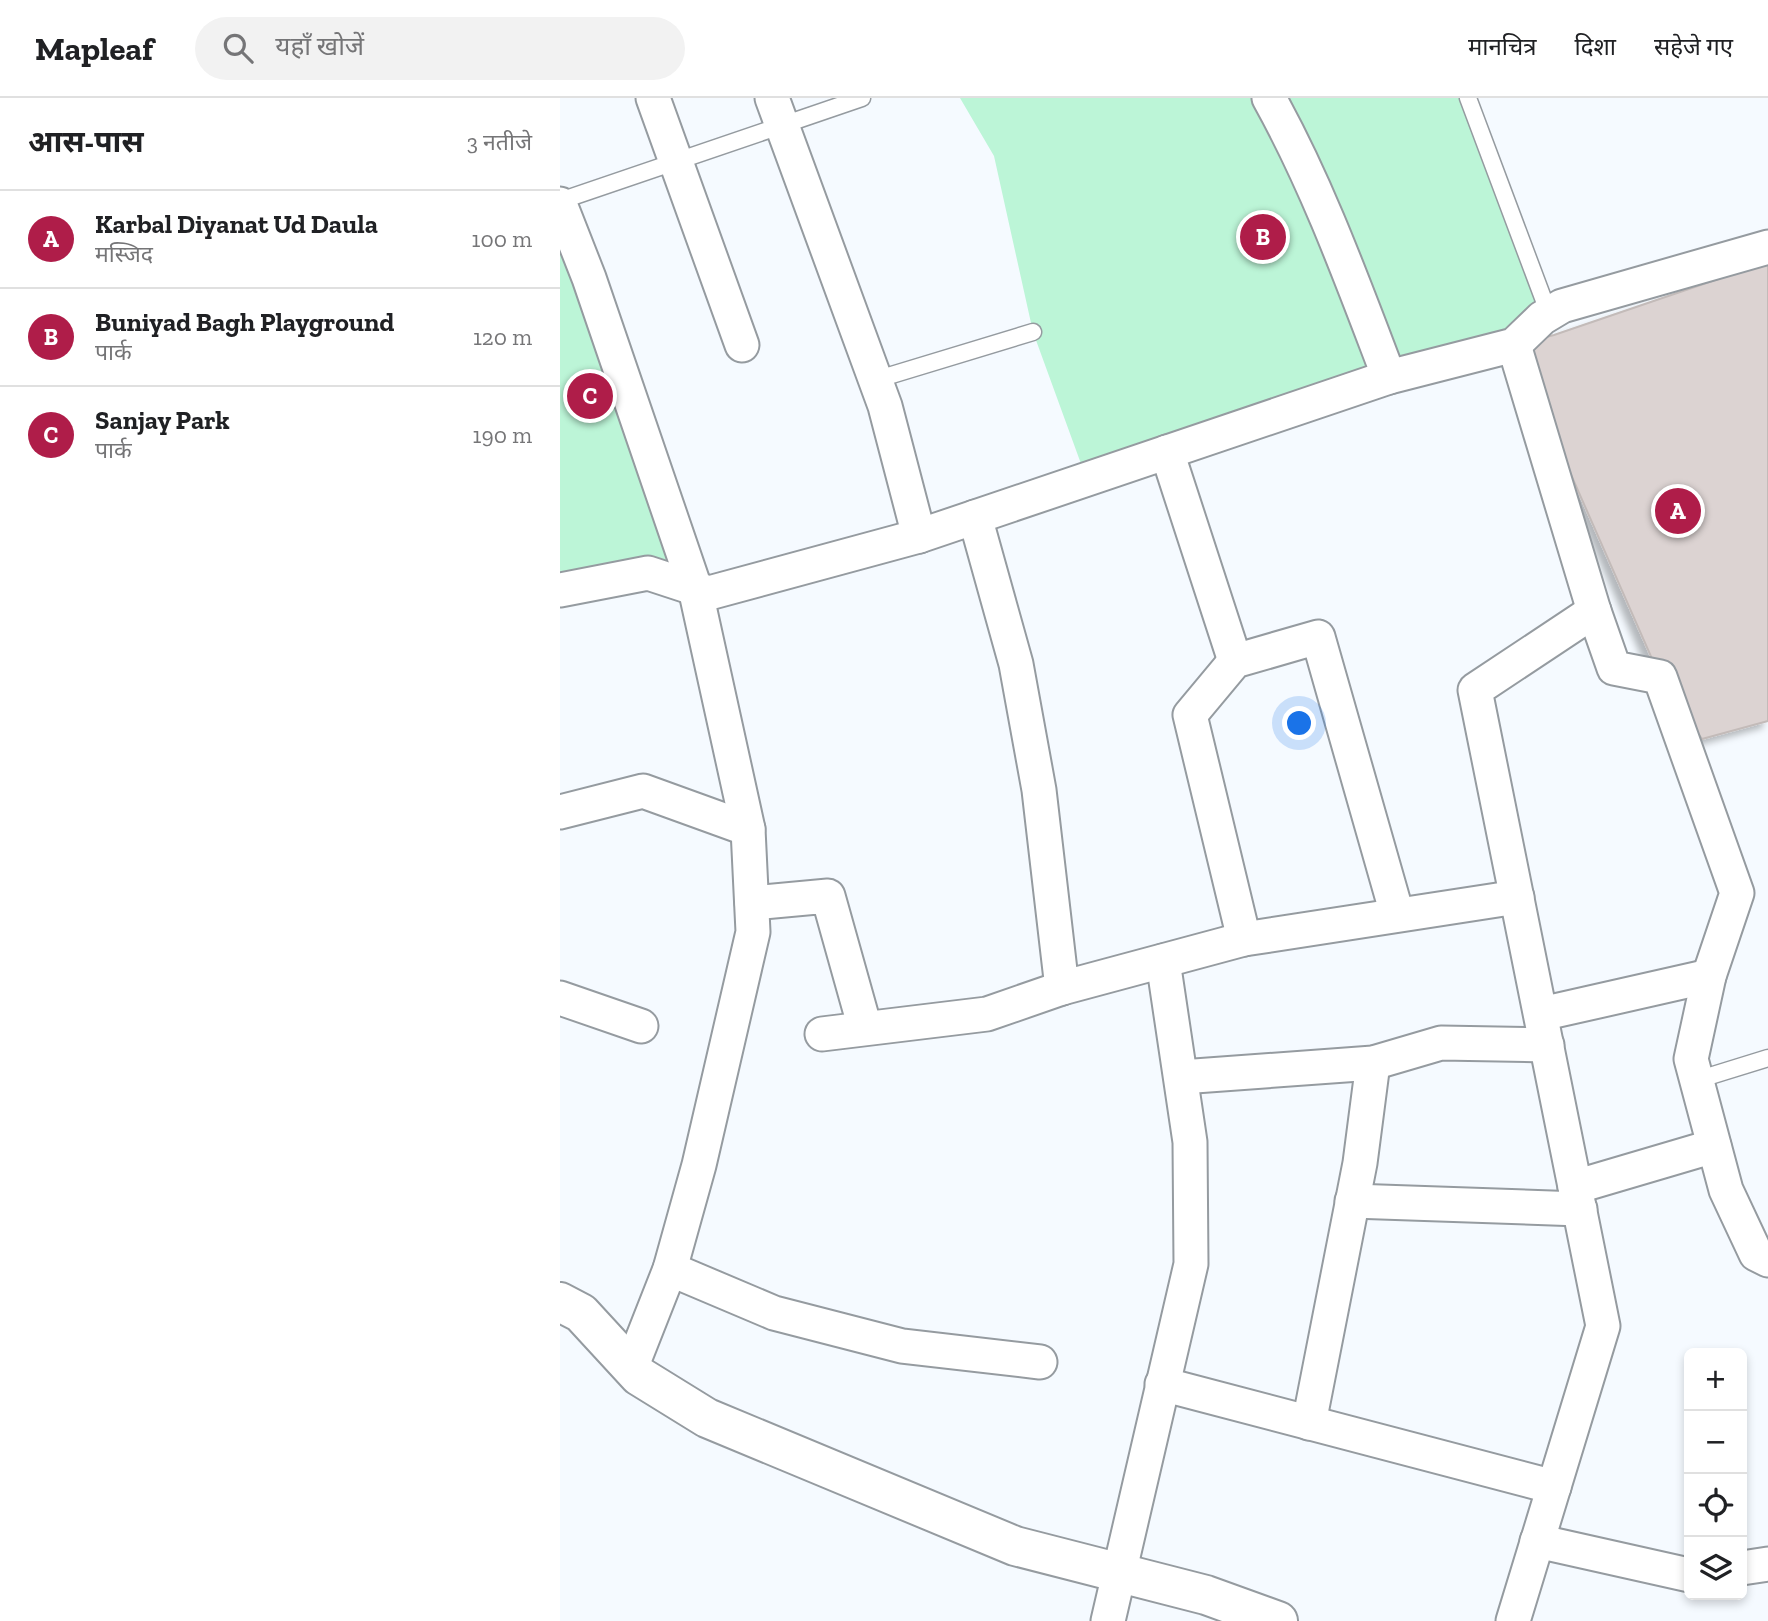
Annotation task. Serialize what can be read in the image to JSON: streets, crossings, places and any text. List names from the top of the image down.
{
  "page": {
    "header": "Mapleaf",
    "search": "यहाँ खोजें",
    "nav": ["मानचित्र", "दिशा", "सहेजे गए"],
    "heading": ["आस-पास", "3 नतीजे"],
    "list": [
      {
        "mark": "A",
        "name": "Karbal Diyanat Ud Daula",
        "note": "मस्जिद",
        "value": "100 m"
      },
      {
        "mark": "B",
        "name": "Buniyad Bagh Playground",
        "note": "पार्क",
        "value": "120 m"
      },
      {
        "mark": "C",
        "name": "Sanjay Park",
        "note": "पार्क",
        "value": "190 m"
      }
    ],
    "pins": ["B", "C", "A"],
    "map_buttons": ["+", "−"]
  }
}
